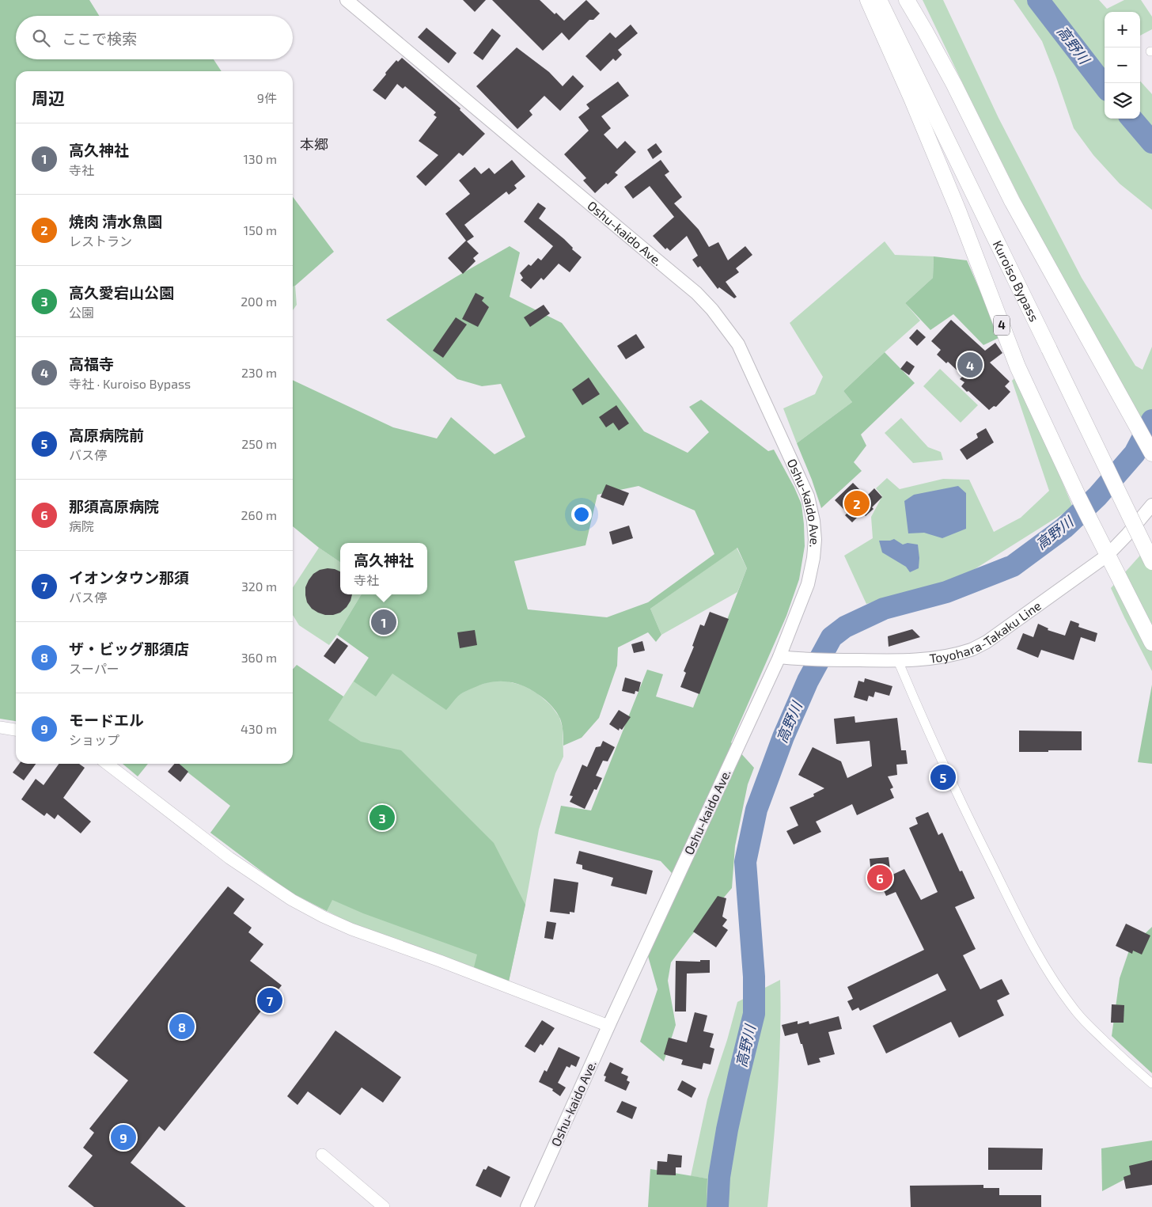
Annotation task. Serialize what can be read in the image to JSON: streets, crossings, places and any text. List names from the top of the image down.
{
  "streets": {
    "highway": ["Kuroiso Bypass", "4"],
    "main road": ["Oshu-kaido Ave.", "Toyohara-Takaku Line"]
  },
  "crossings": [
    ["Oshu-kaido Ave.", "Toyohara-Takaku Line"],
    ["4", "Toyohara-Takaku Line"]
  ],
  "districts": ["本郷"],
  "water": ["高野川"],
  "page": {
    "map_buttons": ["+", "−"],
    "search": "ここで検索",
    "heading": ["周辺", "9件"],
    "list": [
      {
        "mark": "1",
        "name": "高久神社",
        "note": "寺社",
        "value": "130 m"
      },
      {
        "mark": "2",
        "name": "焼肉 清水魚園",
        "note": "レストラン",
        "value": "150 m"
      },
      {
        "mark": "3",
        "name": "高久愛宕山公園",
        "note": "公園",
        "value": "200 m"
      },
      {
        "mark": "4",
        "name": "高福寺",
        "note": "寺社 · Kuroiso Bypass",
        "value": "230 m"
      },
      {
        "mark": "5",
        "name": "高原病院前",
        "note": "バス停",
        "value": "250 m"
      },
      {
        "mark": "6",
        "name": "那須高原病院",
        "note": "病院",
        "value": "260 m"
      },
      {
        "mark": "7",
        "name": "イオンタウン那須",
        "note": "バス停",
        "value": "320 m"
      },
      {
        "mark": "8",
        "name": "ザ・ビッグ那須店",
        "note": "スーパー",
        "value": "360 m"
      },
      {
        "mark": "9",
        "name": "モードエル",
        "note": "ショップ",
        "value": "430 m"
      }
    ],
    "pins": [
      "4",
      "2",
      "1",
      "5",
      "3",
      "6",
      "7",
      "8",
      "9"
    ],
    "popup": ["高久神社", "寺社"]
  }
}
